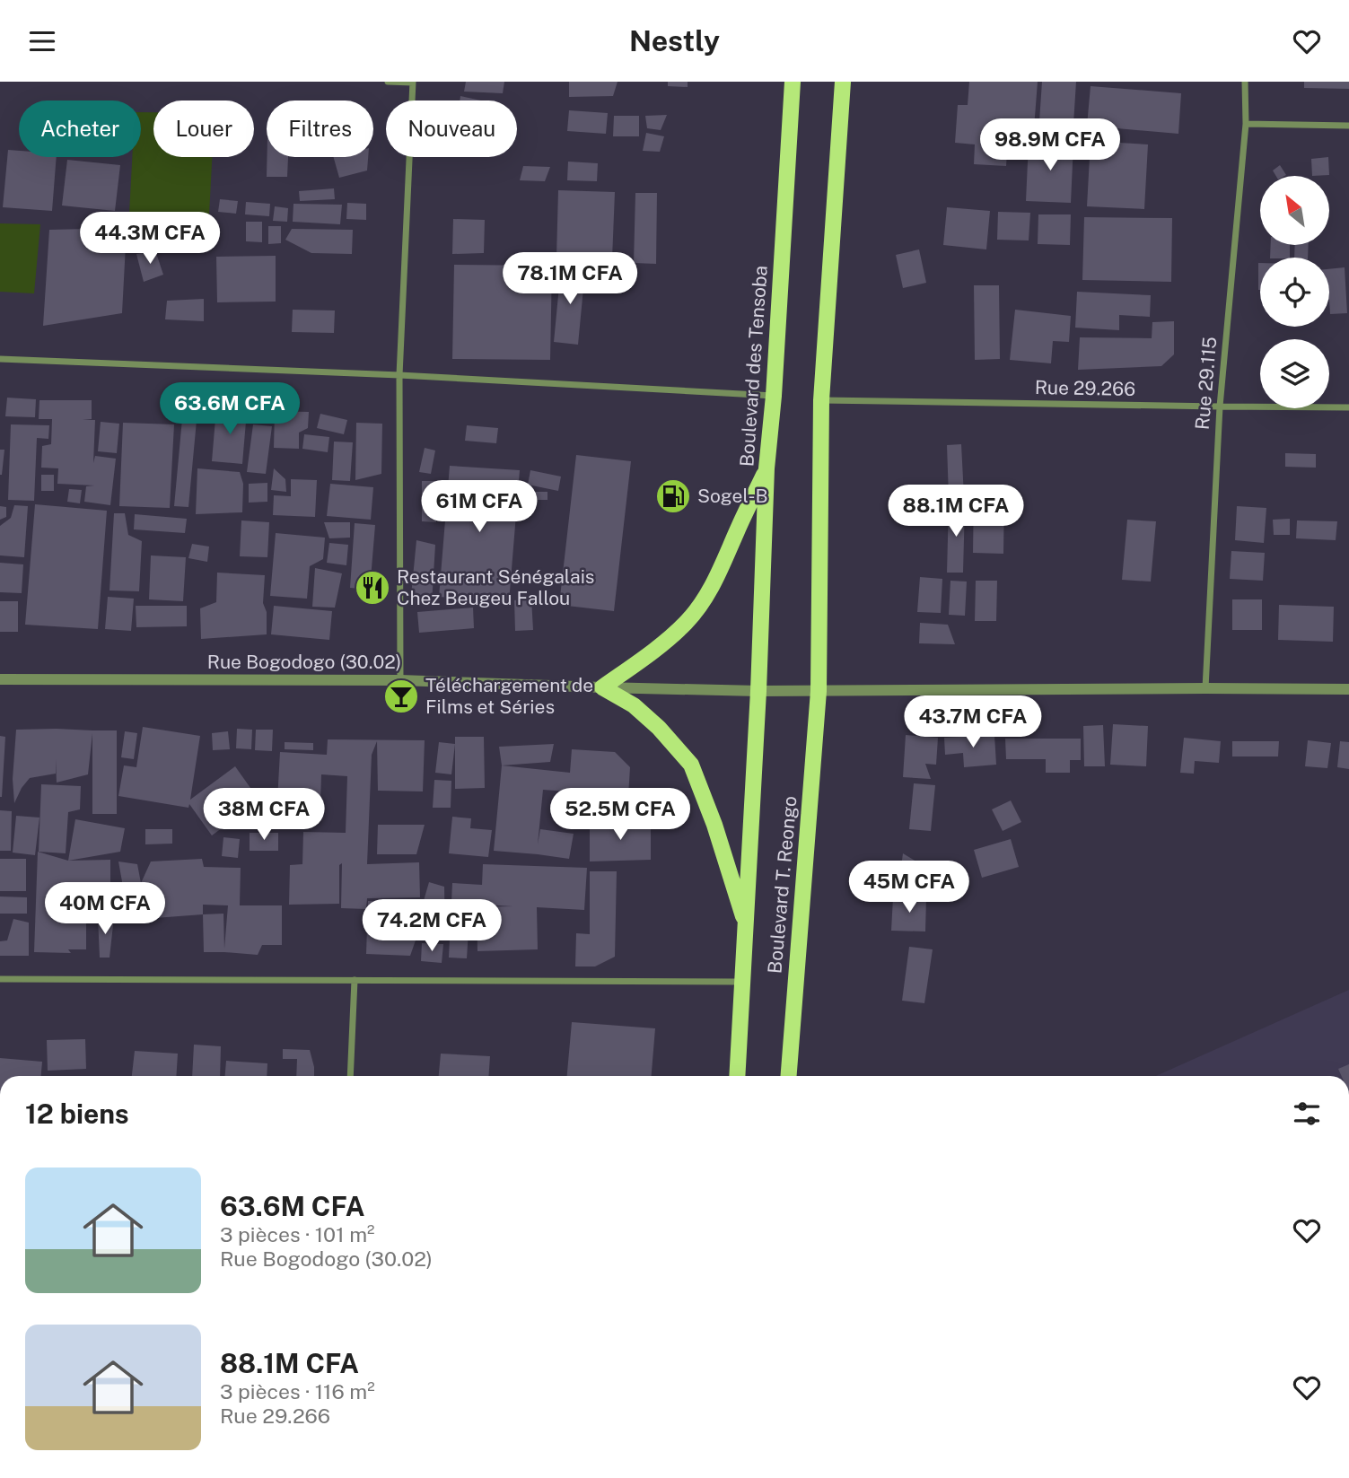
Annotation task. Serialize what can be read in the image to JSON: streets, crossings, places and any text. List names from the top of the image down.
{
  "streets": {
    "main road": ["Boulevard des Tensoba", "Boulevard T. Reongo"],
    "street": ["Rue 29.115", "Rue 29.266", "Rue Bogodogo (30.02)"]
  },
  "crossings": [
    ["Boulevard des Tensoba", "Rue Bogodogo (30.02)"],
    ["Boulevard des Tensoba", "Boulevard T. Reongo"],
    ["Rue 29.115", "Rue 29.266"],
    ["Rue 29.115", "Rue Bogodogo (30.02)"],
    ["Rue Bogodogo (30.02)", "Boulevard T. Reongo"]
  ],
  "places": {
    "fuel station": ["Sogel-B"],
    "restaurant": ["Restaurant Sénégalais Chez Beugeu Fallou"],
    "bar": ["Téléchargement de Films et Séries"]
  },
  "north": "top left",
  "page": {
    "header": "Nestly",
    "chip": [
      "Acheter",
      "Louer",
      "Filtres",
      "Nouveau"
    ],
    "price": [
      "98.9M CFA",
      "44.3M CFA",
      "78.1M CFA",
      "63.6M CFA",
      "61M CFA",
      "88.1M CFA",
      "43.7M CFA",
      "38M CFA",
      "52.5M CFA",
      "45M CFA",
      "40M CFA",
      "74.2M CFA"
    ],
    "heading": "12 biens",
    "list": [
      {
        "name": "63.6M CFA",
        "note": "3 pièces · 101 m² · Rue Bogodogo (30.02)"
      },
      {
        "name": "88.1M CFA",
        "note": "3 pièces · 116 m² · Rue 29.266"
      }
    ]
  }
}
